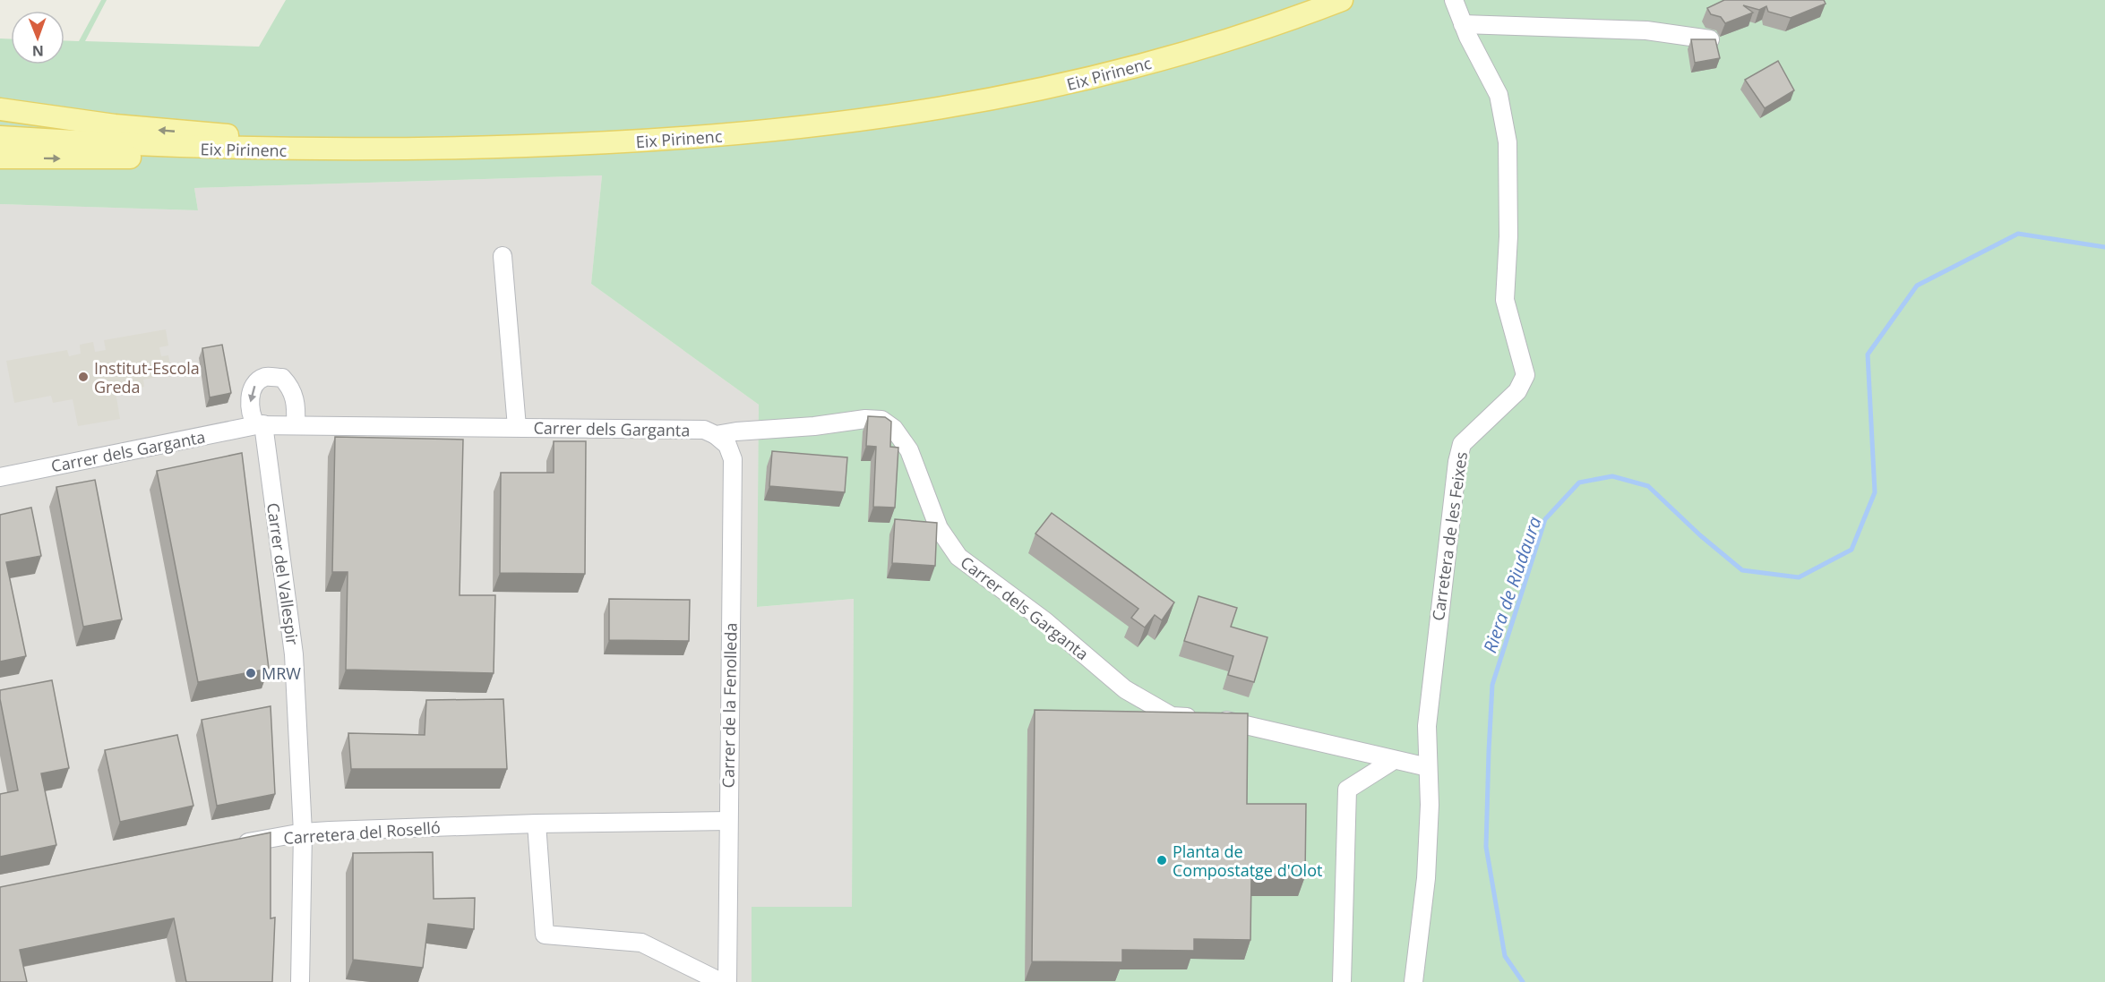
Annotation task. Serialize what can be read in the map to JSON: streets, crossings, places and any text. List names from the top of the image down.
{
  "streets": {
    "main road": ["Eix Pirinenc"],
    "street": [
      "Carrer dels Garganta",
      "Carretera de les Feixes",
      "Carrer del Vallespir",
      "Carrer de la Fenolleda",
      "Carretera del Roselló"
    ]
  },
  "crossings": [
    ["Carrer dels Garganta", "Carretera de les Feixes"],
    ["Carrer dels Garganta", "Carrer del Vallespir"],
    ["Carrer dels Garganta", "Carrer de la Fenolleda"],
    ["Carrer del Vallespir", "Carretera del Roselló"],
    ["Carrer de la Fenolleda", "Carretera del Roselló"]
  ],
  "water": ["Riera de Riudaura"],
  "places": ["Institut-Escola Greda", "MRW", "Planta de Compostatge d'Olot"],
  "north": "bottom"
}
